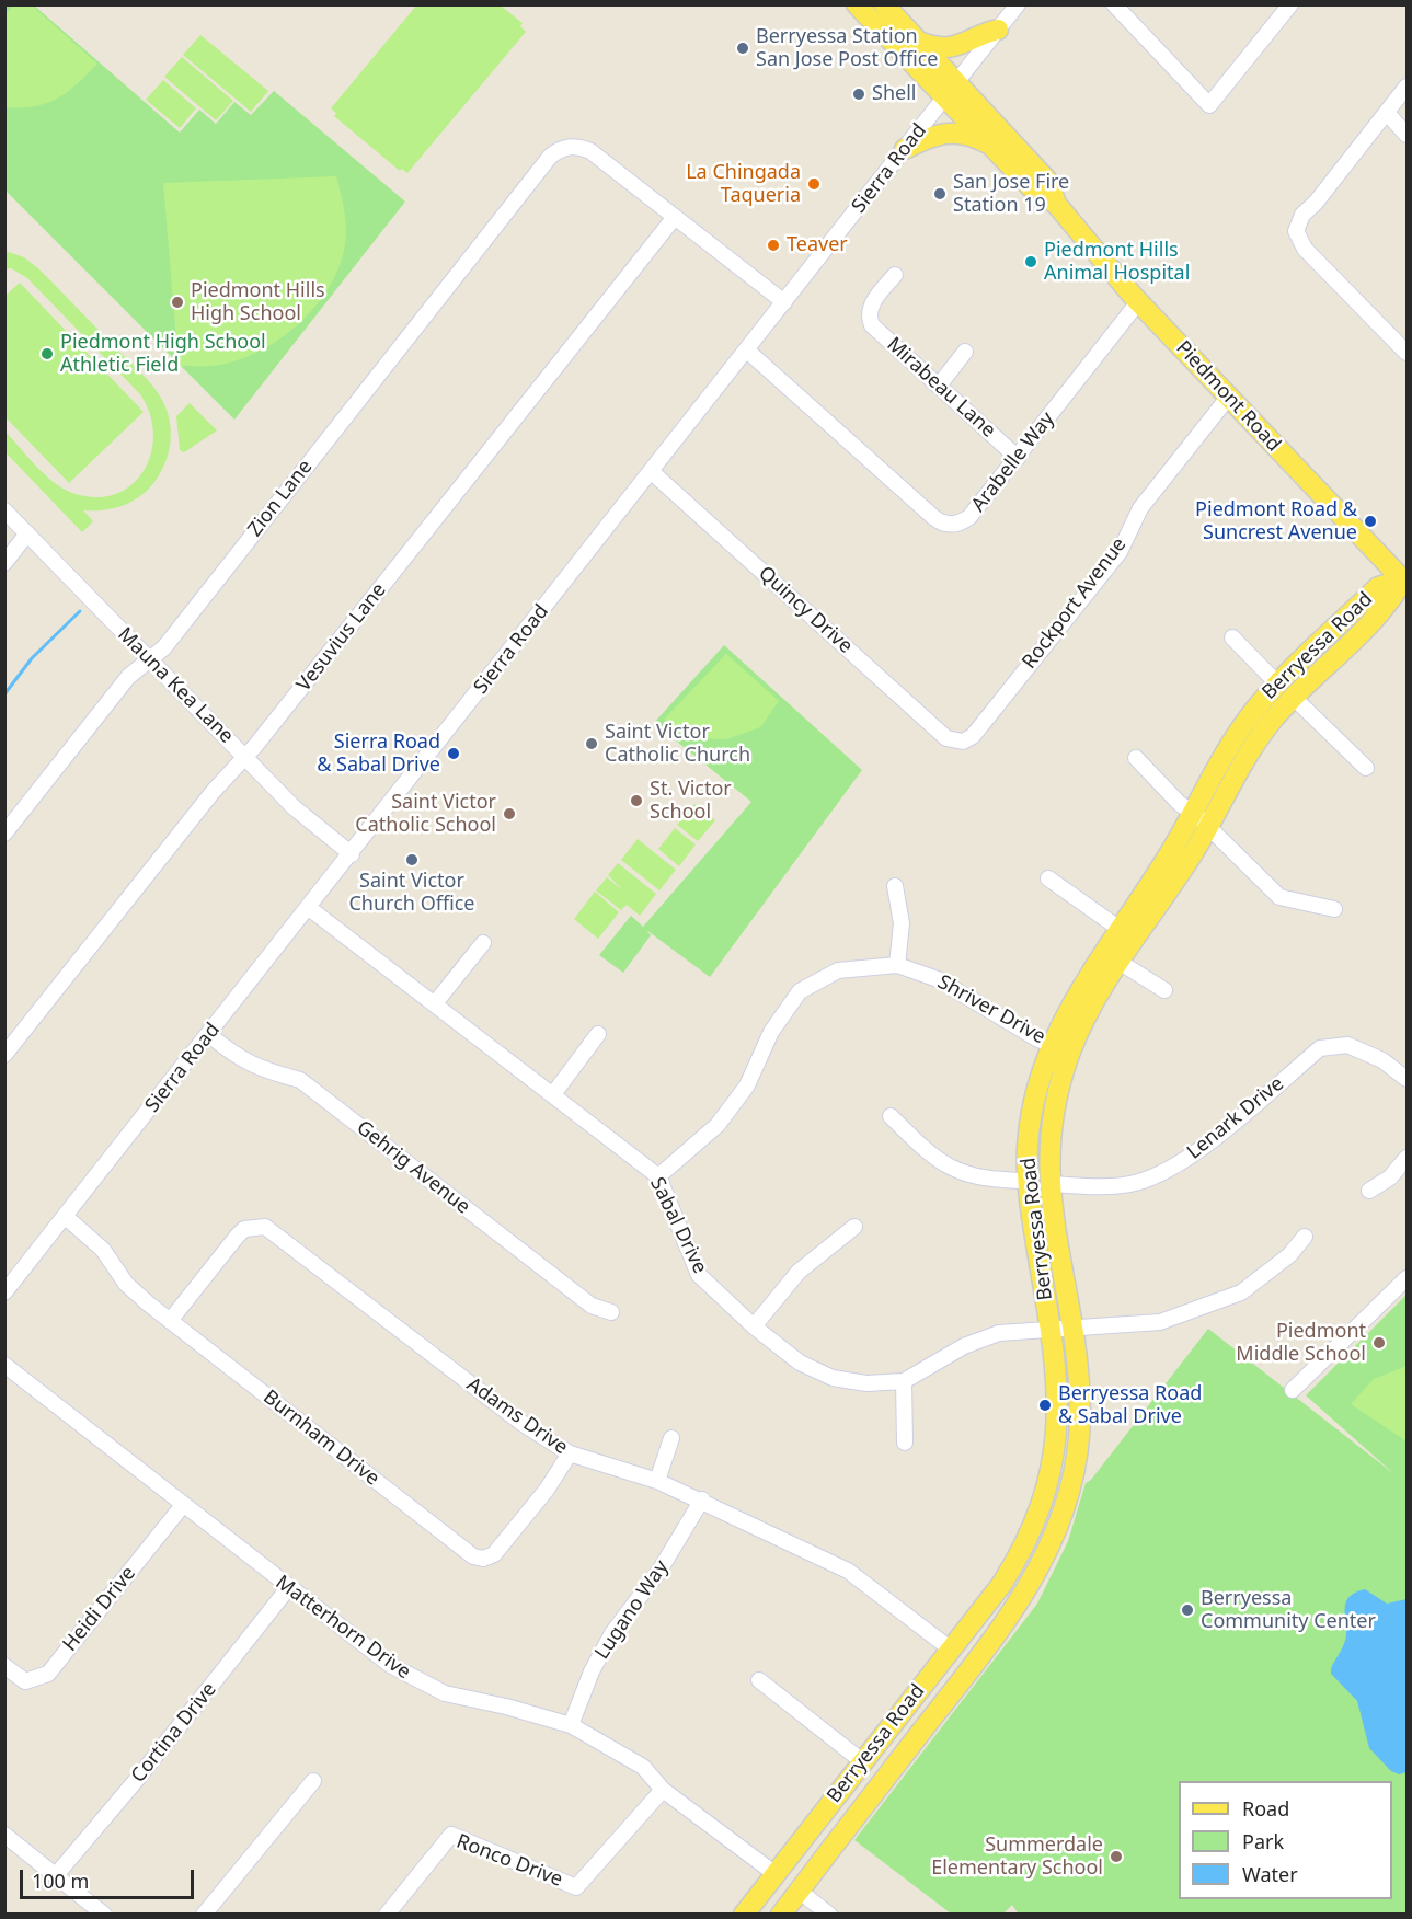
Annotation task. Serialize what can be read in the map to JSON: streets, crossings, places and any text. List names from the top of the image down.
{
  "streets": {
    "main road": ["Piedmont Road", "Berryessa Road"],
    "street": [
      "Sierra Road",
      "Mirabeau Lane",
      "Arabelle Way",
      "Zion Lane",
      "Rockport Avenue",
      "Quincy Drive",
      "Vesuvius Lane",
      "Mauna Kea Lane",
      "Shriver Drive",
      "Lenark Drive",
      "Gehrig Avenue",
      "Sabal Drive",
      "Adams Drive",
      "Burnham Drive",
      "Heidi Drive",
      "Lugano Way",
      "Matterhorn Drive",
      "Cortina Drive",
      "Ronco Drive"
    ]
  },
  "crossings": [
    ["Sierra Road", "Piedmont Road"],
    ["Sierra Road", "Arabelle Way"],
    ["Sierra Road", "Quincy Drive"],
    ["Sierra Road", "Mauna Kea Lane"],
    ["Sierra Road", "Gehrig Avenue"],
    ["Sierra Road", "Sabal Drive"],
    ["Sierra Road", "Burnham Drive"],
    ["Mirabeau Lane", "Arabelle Way"],
    ["Piedmont Road", "Arabelle Way"],
    ["Piedmont Road", "Rockport Avenue"],
    ["Piedmont Road", "Berryessa Road"],
    ["Zion Lane", "Vesuvius Lane"],
    ["Zion Lane", "Mauna Kea Lane"],
    ["Rockport Avenue", "Quincy Drive"],
    ["Vesuvius Lane", "Mauna Kea Lane"],
    ["Berryessa Road", "Shriver Drive"],
    ["Berryessa Road", "Lenark Drive"],
    ["Berryessa Road", "Sabal Drive"],
    ["Berryessa Road", "Adams Drive"],
    ["Berryessa Road", "Matterhorn Drive"],
    ["Shriver Drive", "Sabal Drive"],
    ["Adams Drive", "Burnham Drive"],
    ["Adams Drive", "Lugano Way"],
    ["Heidi Drive", "Matterhorn Drive"],
    ["Lugano Way", "Matterhorn Drive"],
    ["Matterhorn Drive", "Cortina Drive"],
    ["Matterhorn Drive", "Ronco Drive"]
  ],
  "places": [
    "Berryessa Station San Jose Post Office",
    "Shell",
    "La Chingada Taqueria",
    "San Jose Fire Station 19",
    "Teaver",
    "Piedmont Hills Animal Hospital",
    "Piedmont Hills High School",
    "Piedmont High School Athletic Field",
    "Piedmont Road & Suncrest Avenue",
    "Saint Victor Catholic Church",
    "Sierra Road & Sabal Drive",
    "St. Victor School",
    "Saint Victor Catholic School",
    "Saint Victor Church Office",
    "Piedmont Middle School",
    "Berryessa Road & Sabal Drive",
    "Berryessa Community Center",
    "Summerdale Elementary School"
  ],
  "legend": ["Road", "Park", "Water"],
  "scale_bar": "100 m"
}
